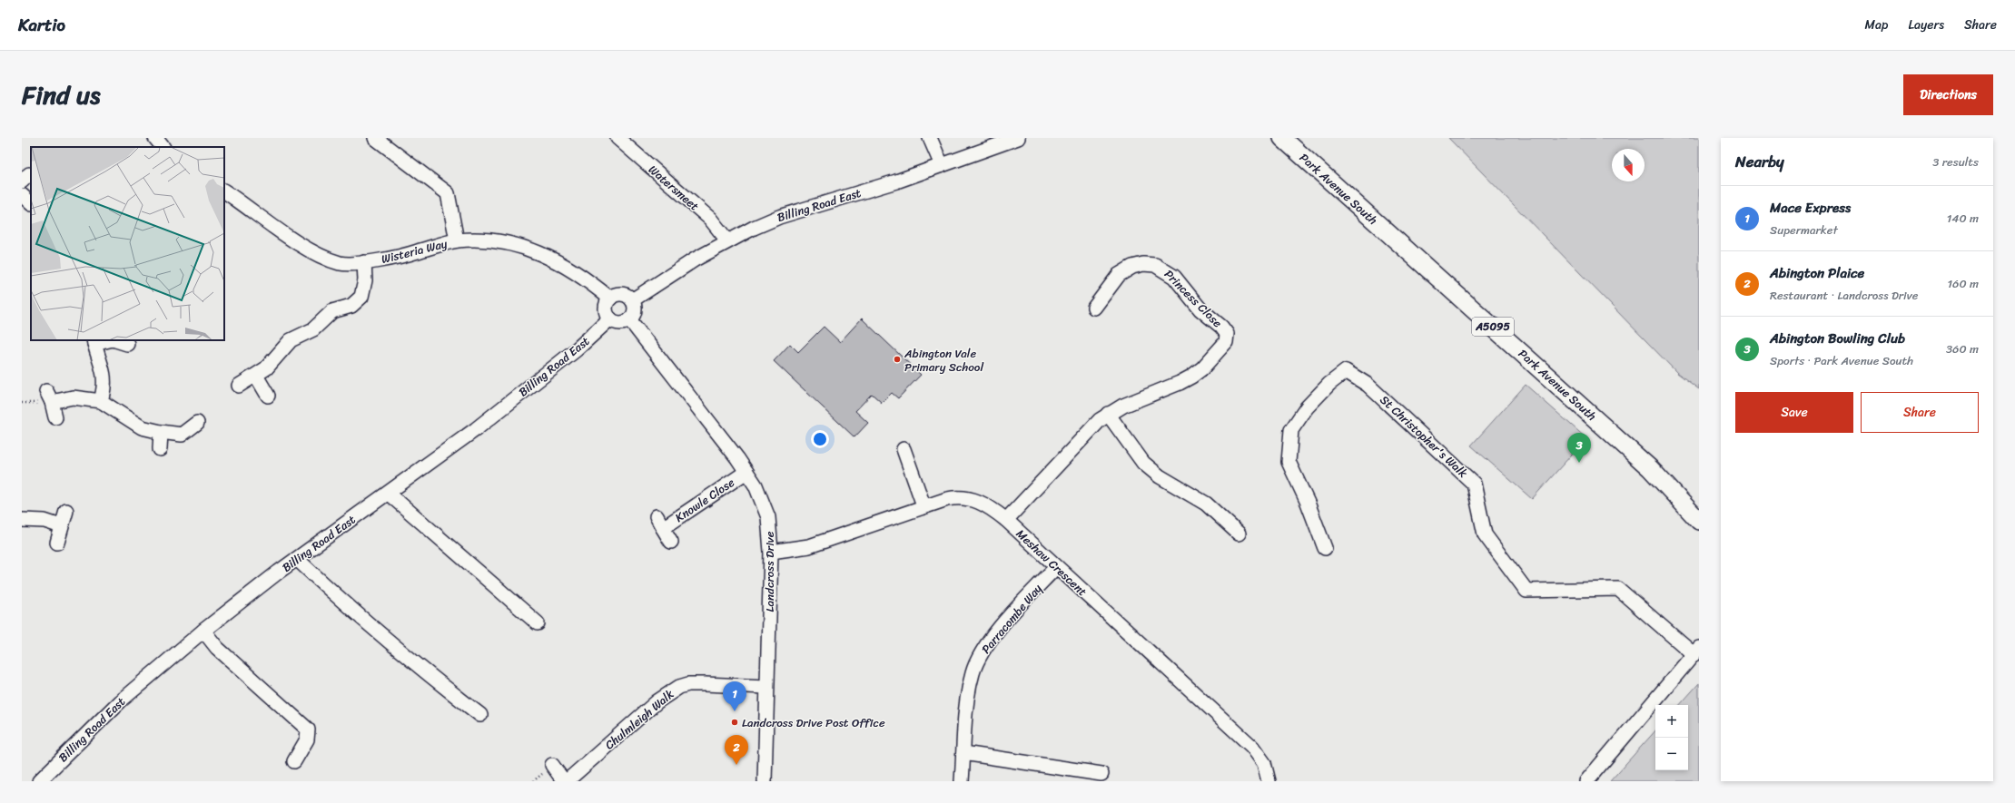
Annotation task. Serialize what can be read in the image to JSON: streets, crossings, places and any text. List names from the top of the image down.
{
  "streets": {
    "main road": ["Park Avenue South", "A5095"],
    "street": [
      "Watersmeet",
      "Billing Road East",
      "Wisteria Way",
      "Princess Close",
      "St Christopher's Walk",
      "Knowle Close",
      "Meshaw Crescent",
      "Landcross Drive",
      "Parracombe Way",
      "Chulmleigh Walk"
    ]
  },
  "crossings": [
    ["Watersmeet", "Billing Road East"],
    ["Billing Road East", "Wisteria Way"],
    ["Billing Road East", "Landcross Drive"],
    ["Wisteria Way", "Landcross Drive"],
    ["Princess Close", "Meshaw Crescent"],
    ["Knowle Close", "Landcross Drive"],
    ["Meshaw Crescent", "Landcross Drive"],
    ["Meshaw Crescent", "Parracombe Way"],
    ["Landcross Drive", "Chulmleigh Walk"]
  ],
  "places": ["Abington Vale Primary School", "Landcross Drive Post Office"],
  "north": "bottom",
  "page": {
    "header": "Kartio",
    "nav": ["Map", "Layers", "Share"],
    "title": "Find us",
    "buttons": [
      "Directions",
      ["Save", "Share"]
    ],
    "heading": ["Nearby", "3 results"],
    "list": [
      {
        "mark": "1",
        "name": "Mace Express",
        "note": "Supermarket",
        "value": "140 m"
      },
      {
        "mark": "2",
        "name": "Abington Plaice",
        "note": "Restaurant · Landcross Drive",
        "value": "160 m"
      },
      {
        "mark": "3",
        "name": "Abington Bowling Club",
        "note": "Sports · Park Avenue South",
        "value": "360 m"
      }
    ],
    "pins": ["3", "1", "2"],
    "map_buttons": ["+", "−"]
  }
}
